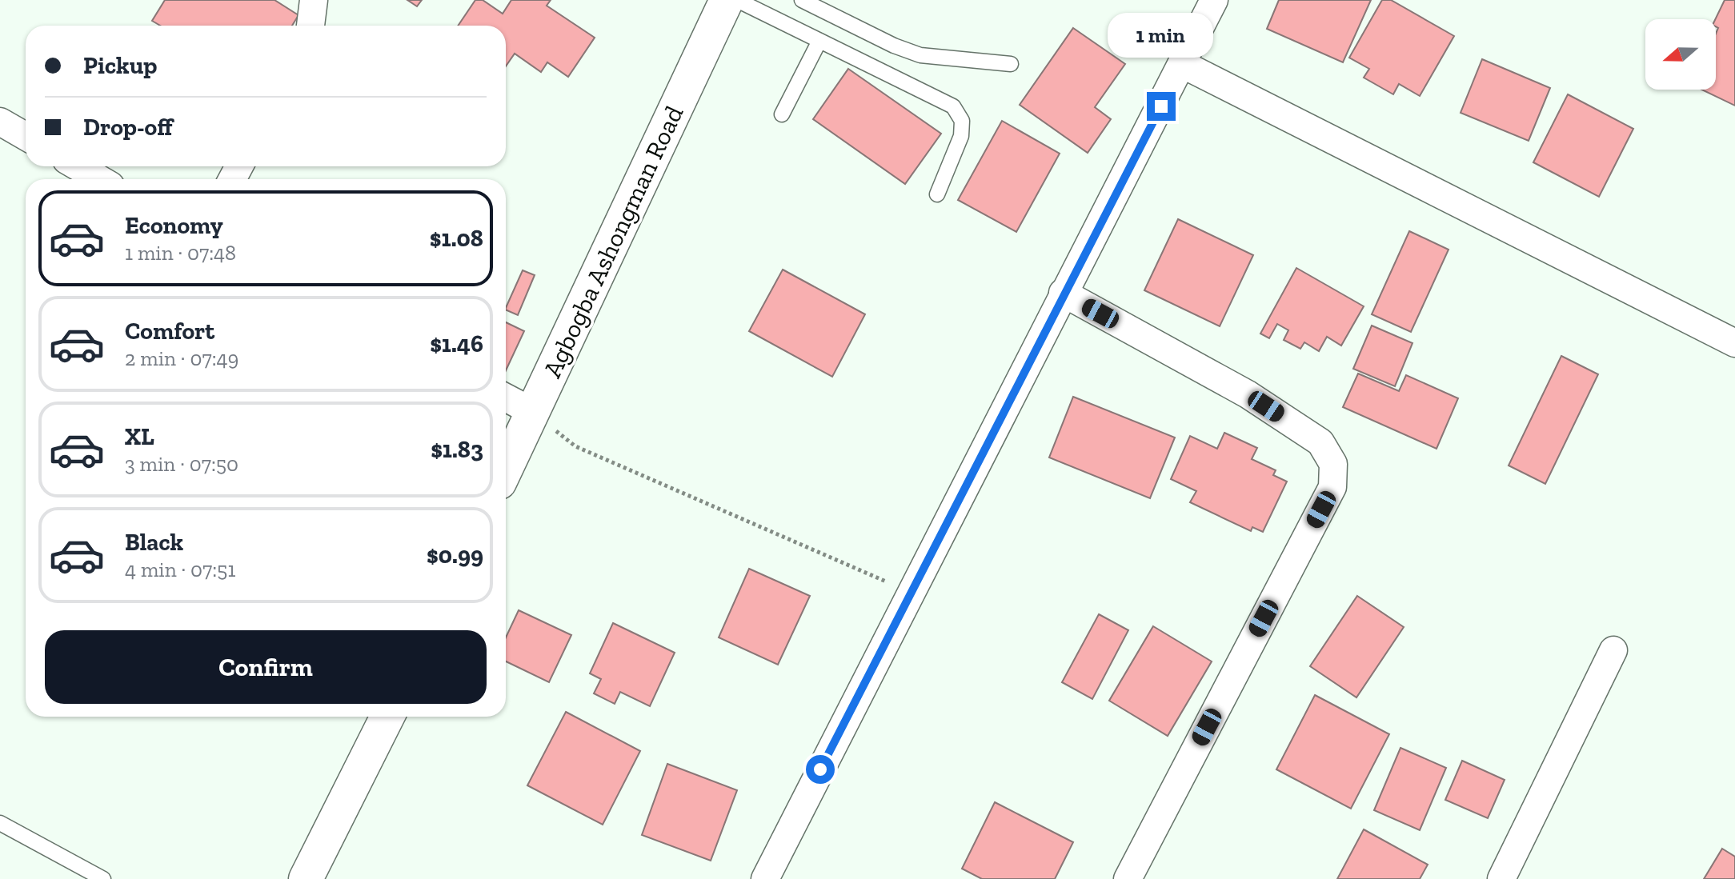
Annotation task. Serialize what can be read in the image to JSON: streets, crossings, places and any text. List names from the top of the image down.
{
  "streets": {
    "street": ["Agbogba Ashongman Road"]
  },
  "north": "left",
  "page": {
    "bubble": "1 min",
    "banner": ["Pickup", "Drop-off"],
    "list": [
      {
        "name": "Economy",
        "note": "1 min · 07:48",
        "value": "$1.08"
      },
      {
        "name": "Comfort",
        "note": "2 min · 07:49",
        "value": "$1.46"
      },
      {
        "name": "XL",
        "note": "3 min · 07:50",
        "value": "$1.83"
      },
      {
        "name": "Black",
        "note": "4 min · 07:51",
        "value": "$0.99"
      }
    ],
    "buttons": "Confirm"
  }
}
